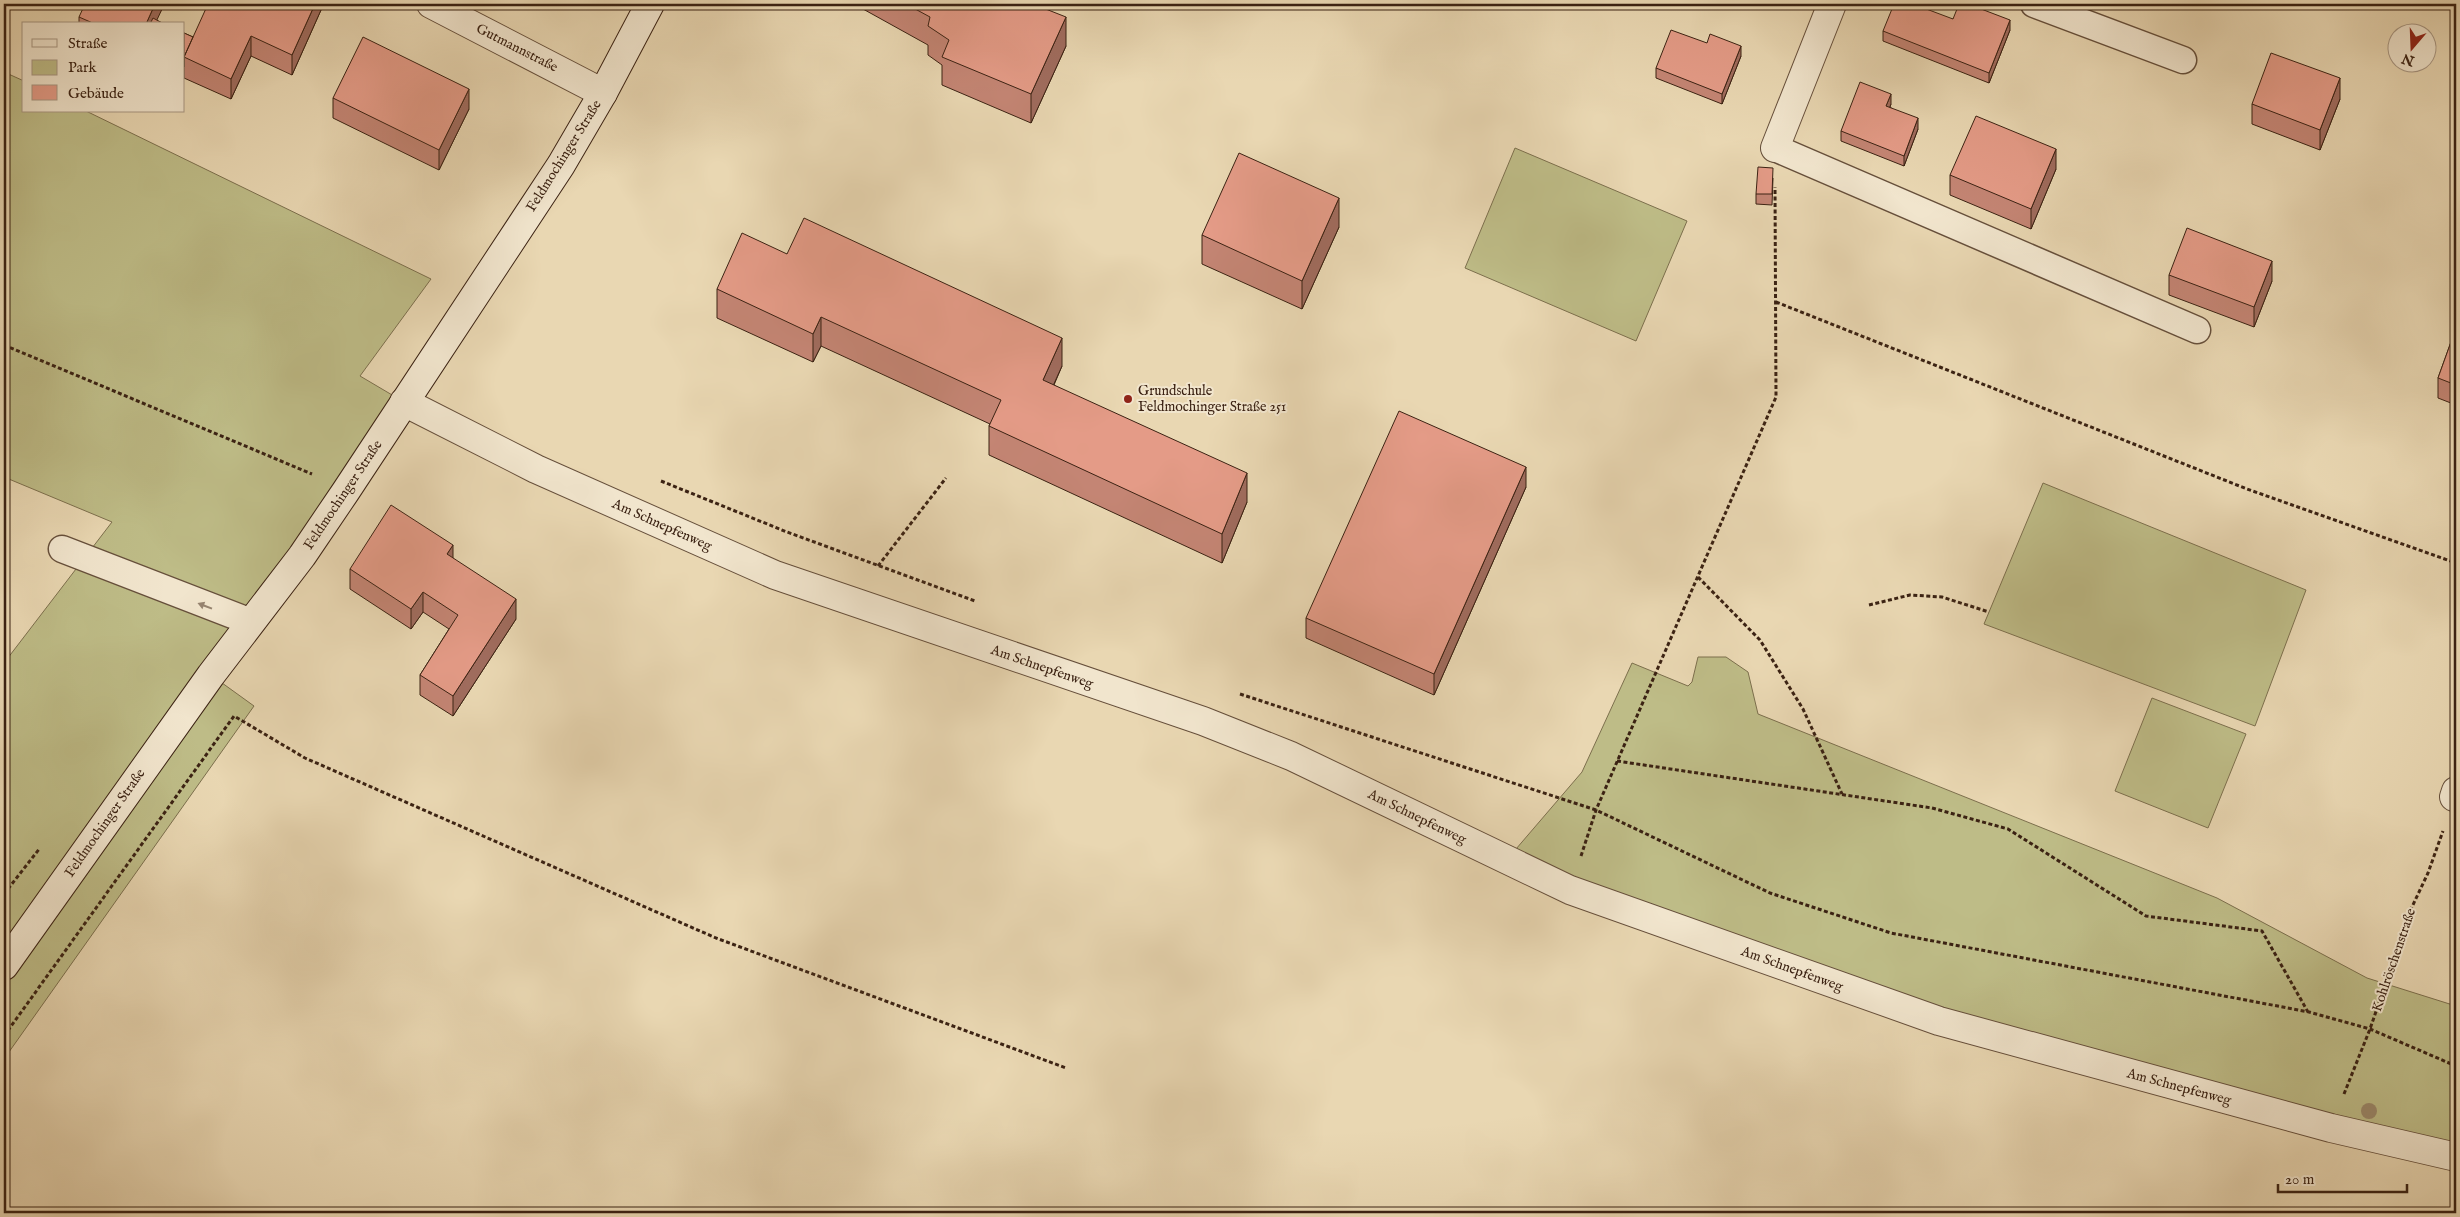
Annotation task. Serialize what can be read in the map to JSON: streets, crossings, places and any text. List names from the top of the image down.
{
  "streets": {
    "street": ["Gutmannstraße", "Feldmochinger Straße", "Am Schnepfenweg"],
    "path": ["Kohlröschenstraße"]
  },
  "crossings": [
    ["Gutmannstraße", "Feldmochinger Straße"],
    ["Feldmochinger Straße", "Am Schnepfenweg"],
    ["Am Schnepfenweg", "Kohlröschenstraße"]
  ],
  "places": ["Grundschule Feldmochinger Straße 251"],
  "legend": ["Straße", "Park", "Gebäude"],
  "scale_bar": "20 m",
  "north": "bottom"
}
